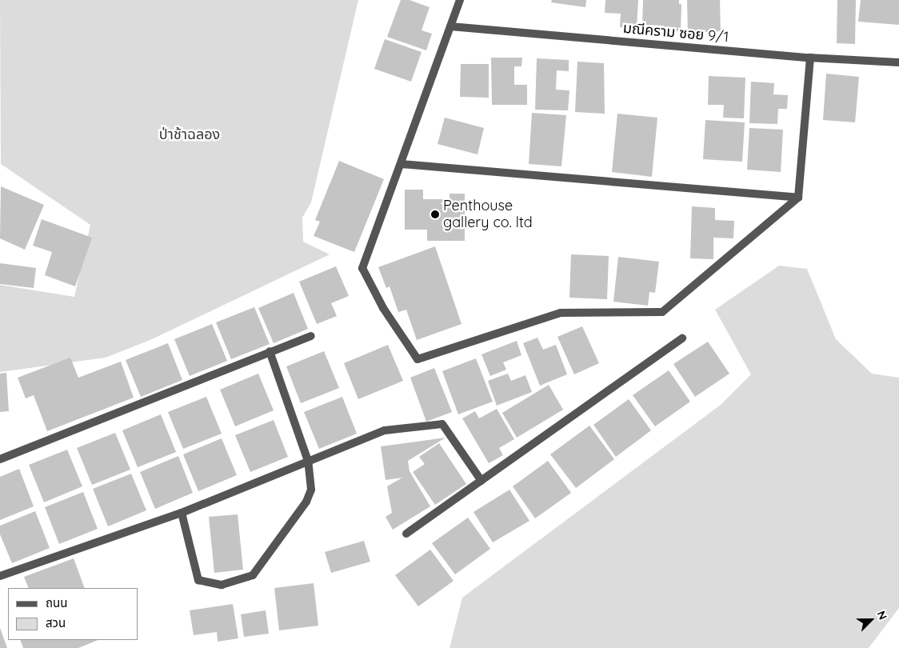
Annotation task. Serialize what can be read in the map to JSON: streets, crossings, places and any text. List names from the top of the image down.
{
  "streets": {
    "street": ["มณีคราม ซอย 9/1"]
  },
  "parks": ["ป่าช้าฉลอง"],
  "places": ["Penthouse gallery co. ltd"],
  "legend": ["ถนน", "สวน"],
  "north": "top right"
}
